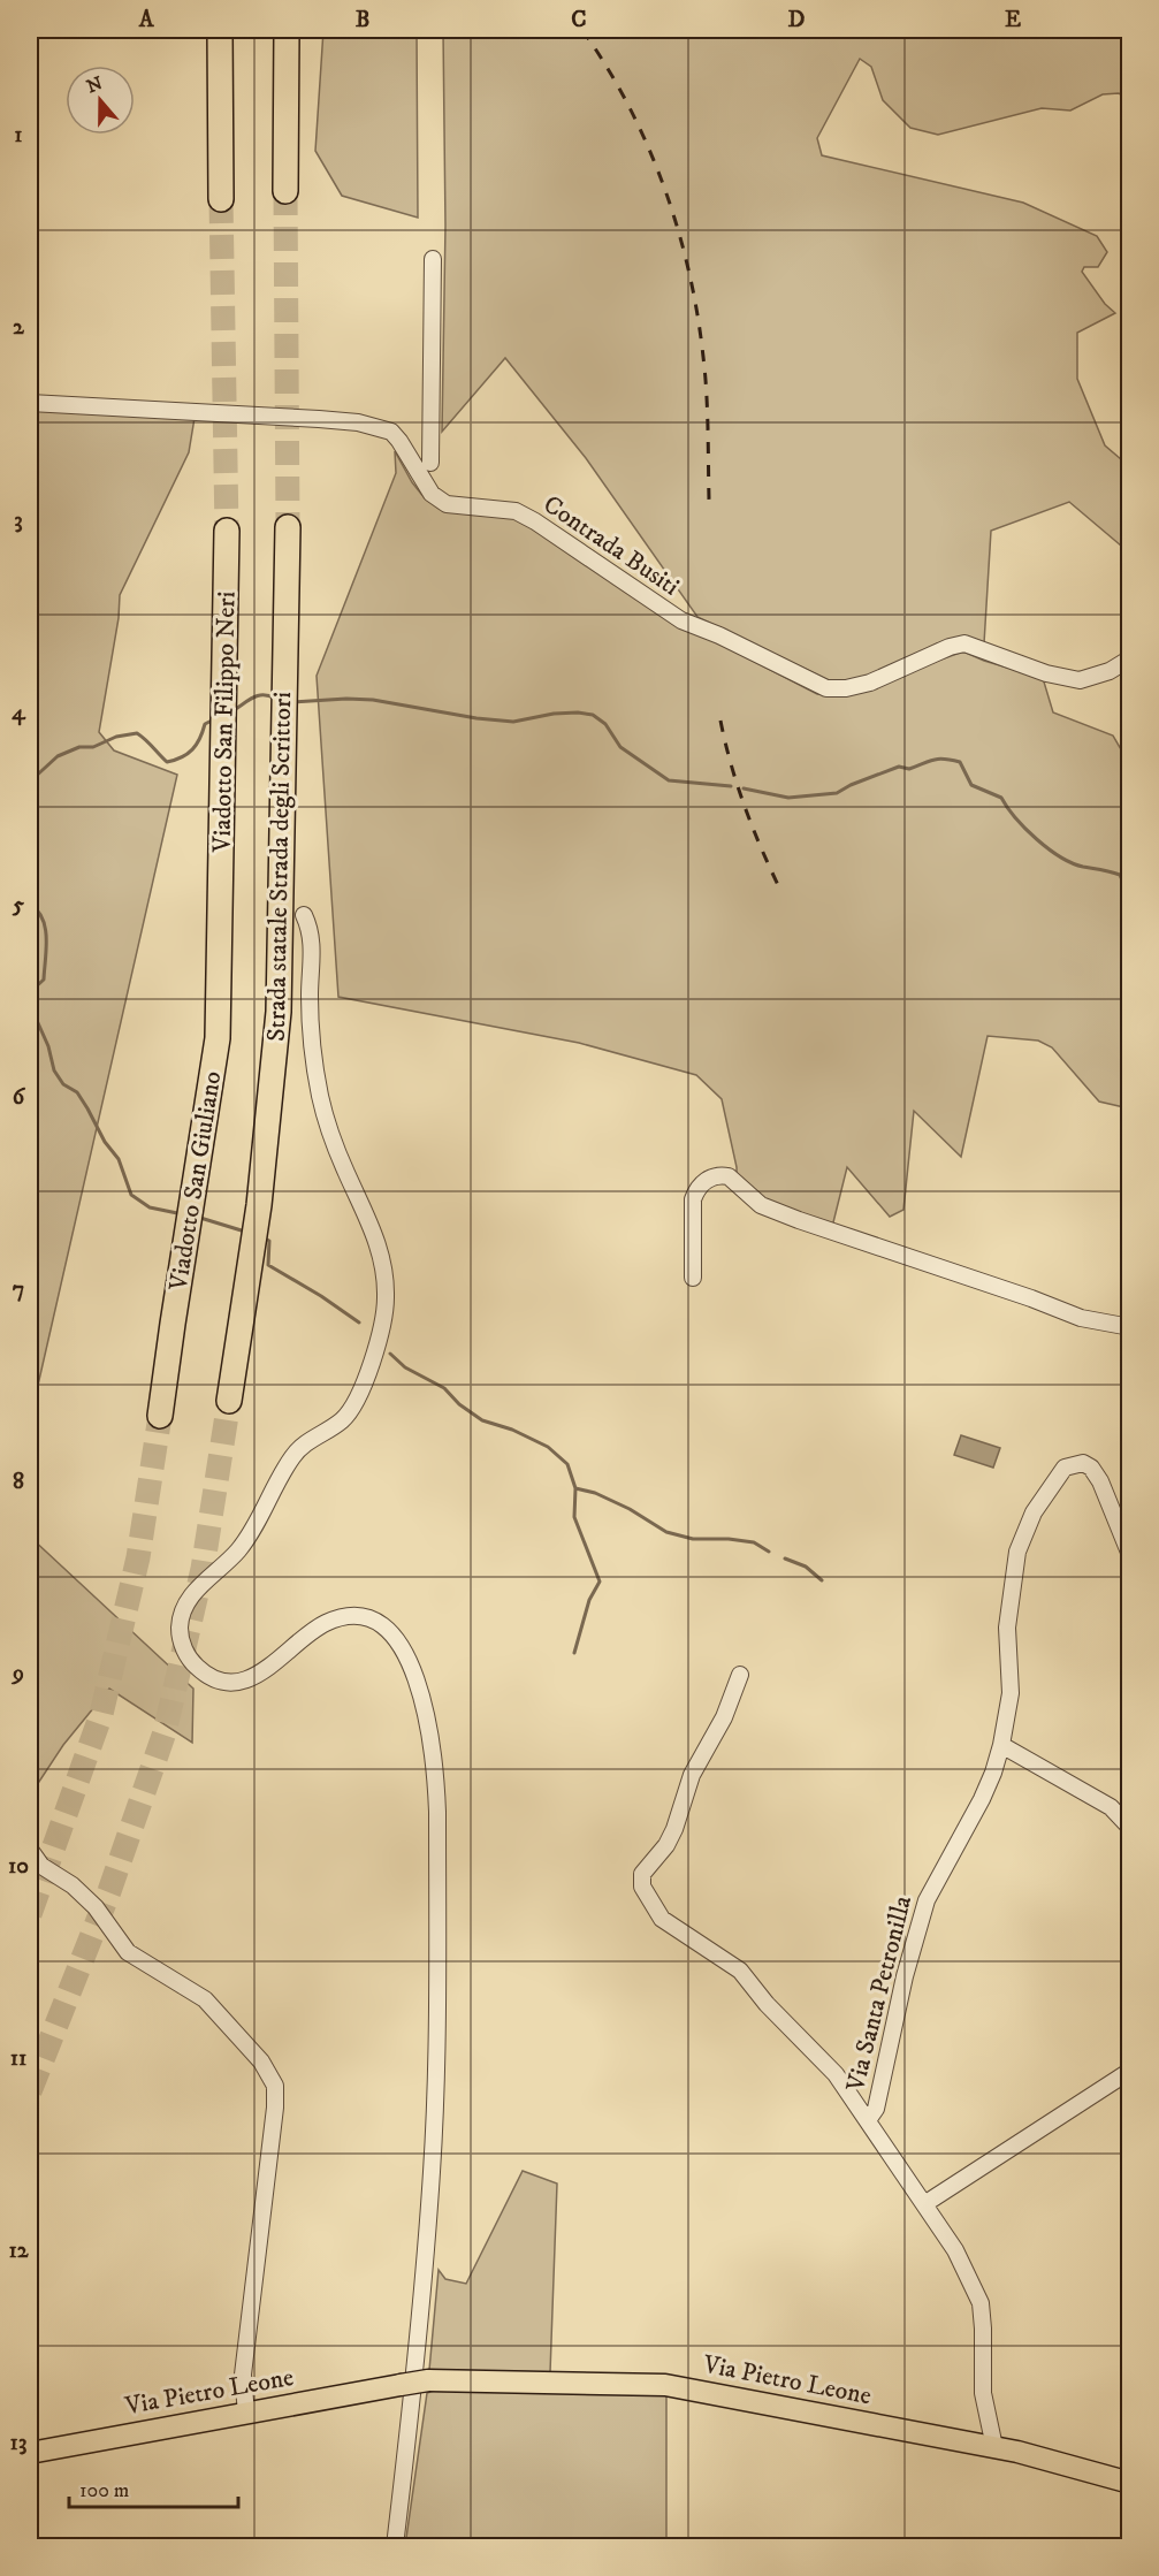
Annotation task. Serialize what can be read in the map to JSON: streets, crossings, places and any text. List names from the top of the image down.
{
  "streets": {
    "highway": ["Viadotto San Filippo Neri", "Strada statale Strada degli Scrittori", "Viadotto San Giuliano"],
    "main road": ["Via Pietro Leone"],
    "street": ["Contrada Busiti", "Via Santa Petronilla"]
  },
  "crossings": [
    ["Viadotto San Filippo Neri", "Viadotto San Giuliano"],
    ["Via Santa Petronilla", "Via Pietro Leone"]
  ],
  "scale_bar": "100 m",
  "north": "top",
  "grid": {
    "columns": [
      "A",
      "B",
      "C",
      "D",
      "E"
    ],
    "rows": [
      "1",
      "2",
      "3",
      "4",
      "5",
      "6",
      "7",
      "8",
      "9",
      "10",
      "11",
      "12",
      "13"
    ]
  }
}
